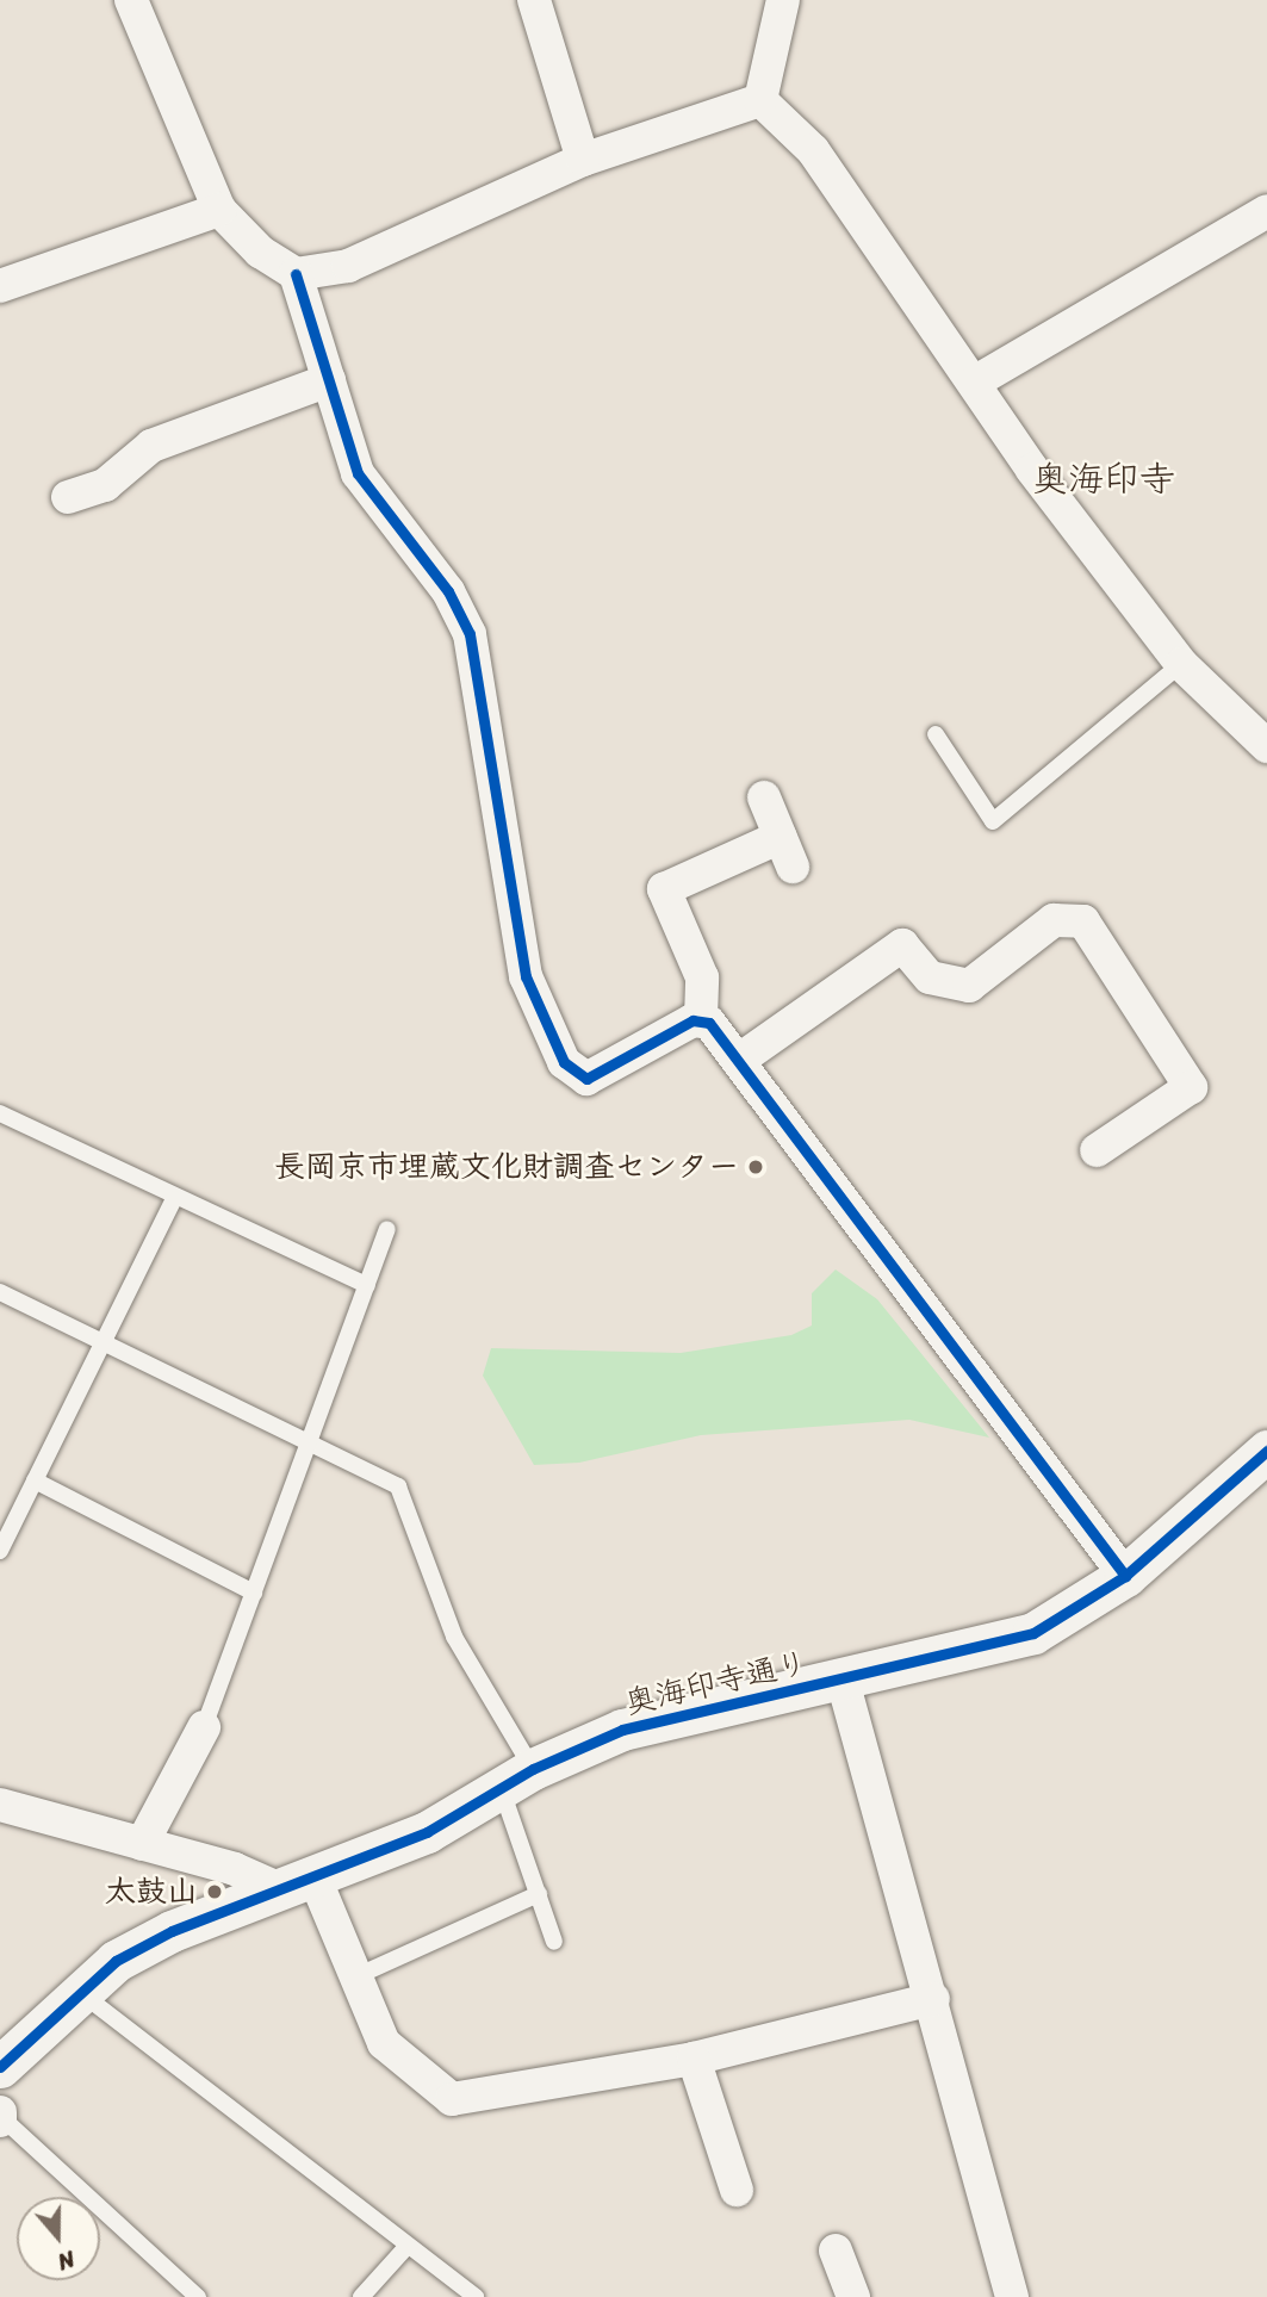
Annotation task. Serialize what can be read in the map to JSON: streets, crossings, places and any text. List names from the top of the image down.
{
  "streets": {
    "street": ["奥海印寺通り"]
  },
  "districts": ["奥海印寺"],
  "places": ["長岡京市埋蔵文化財調査センター", "太鼓山"],
  "north": "bottom"
}
